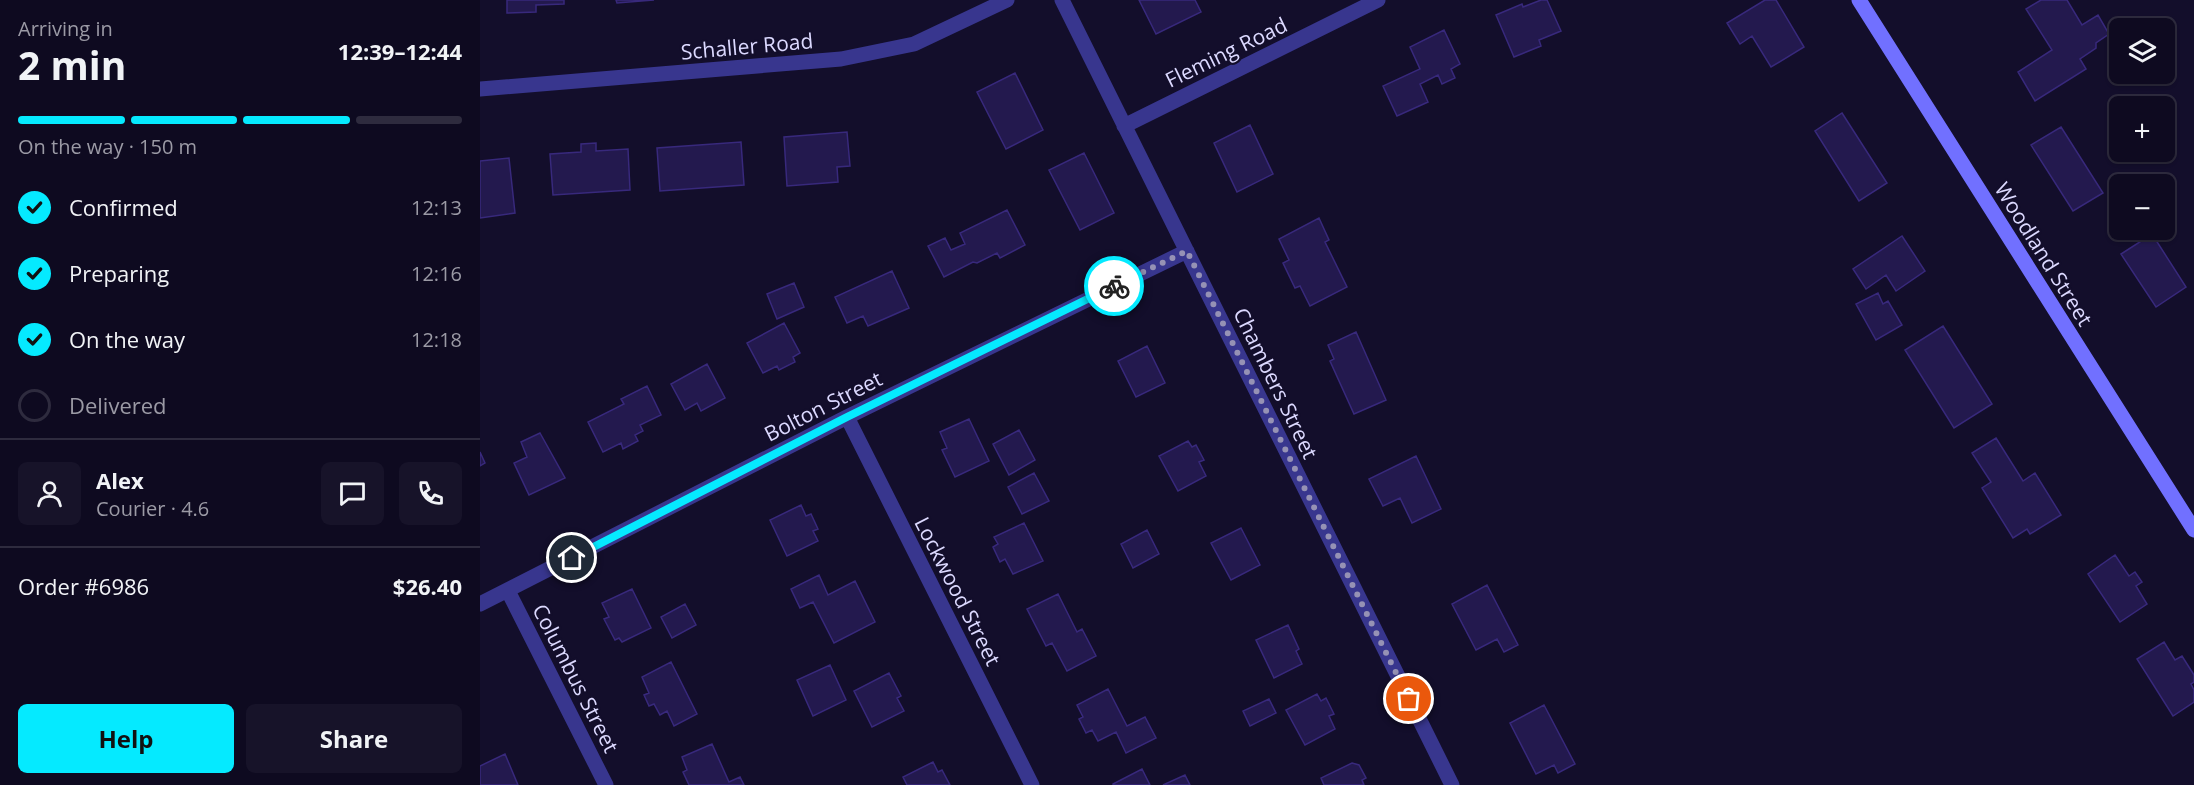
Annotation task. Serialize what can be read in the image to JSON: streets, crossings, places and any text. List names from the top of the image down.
{
  "streets": {
    "street": [
      "Schaller Road",
      "Fleming Road",
      "Woodland Street",
      "Chambers Street",
      "Bolton Street",
      "Lockwood Street",
      "Columbus Street"
    ]
  },
  "crossings": [
    ["Fleming Road", "Chambers Street"],
    ["Chambers Street", "Bolton Street"],
    ["Bolton Street", "Lockwood Street"],
    ["Bolton Street", "Columbus Street"]
  ],
  "page": {
    "heading": ["2 min", "Arriving in", "12:39–12:44"],
    "panel": [
      "Alex",
      "Courier · 4.6",
      "Order #6986",
      "$26.40"
    ],
    "map_buttons": ["+", "−"],
    "bar": "On the way · 150 m",
    "list": [
      ["Confirmed", "12:13"],
      ["Preparing", "12:16"],
      ["On the way", "12:18"],
      "Delivered"
    ],
    "buttons": ["Help", "Share"]
  }
}
